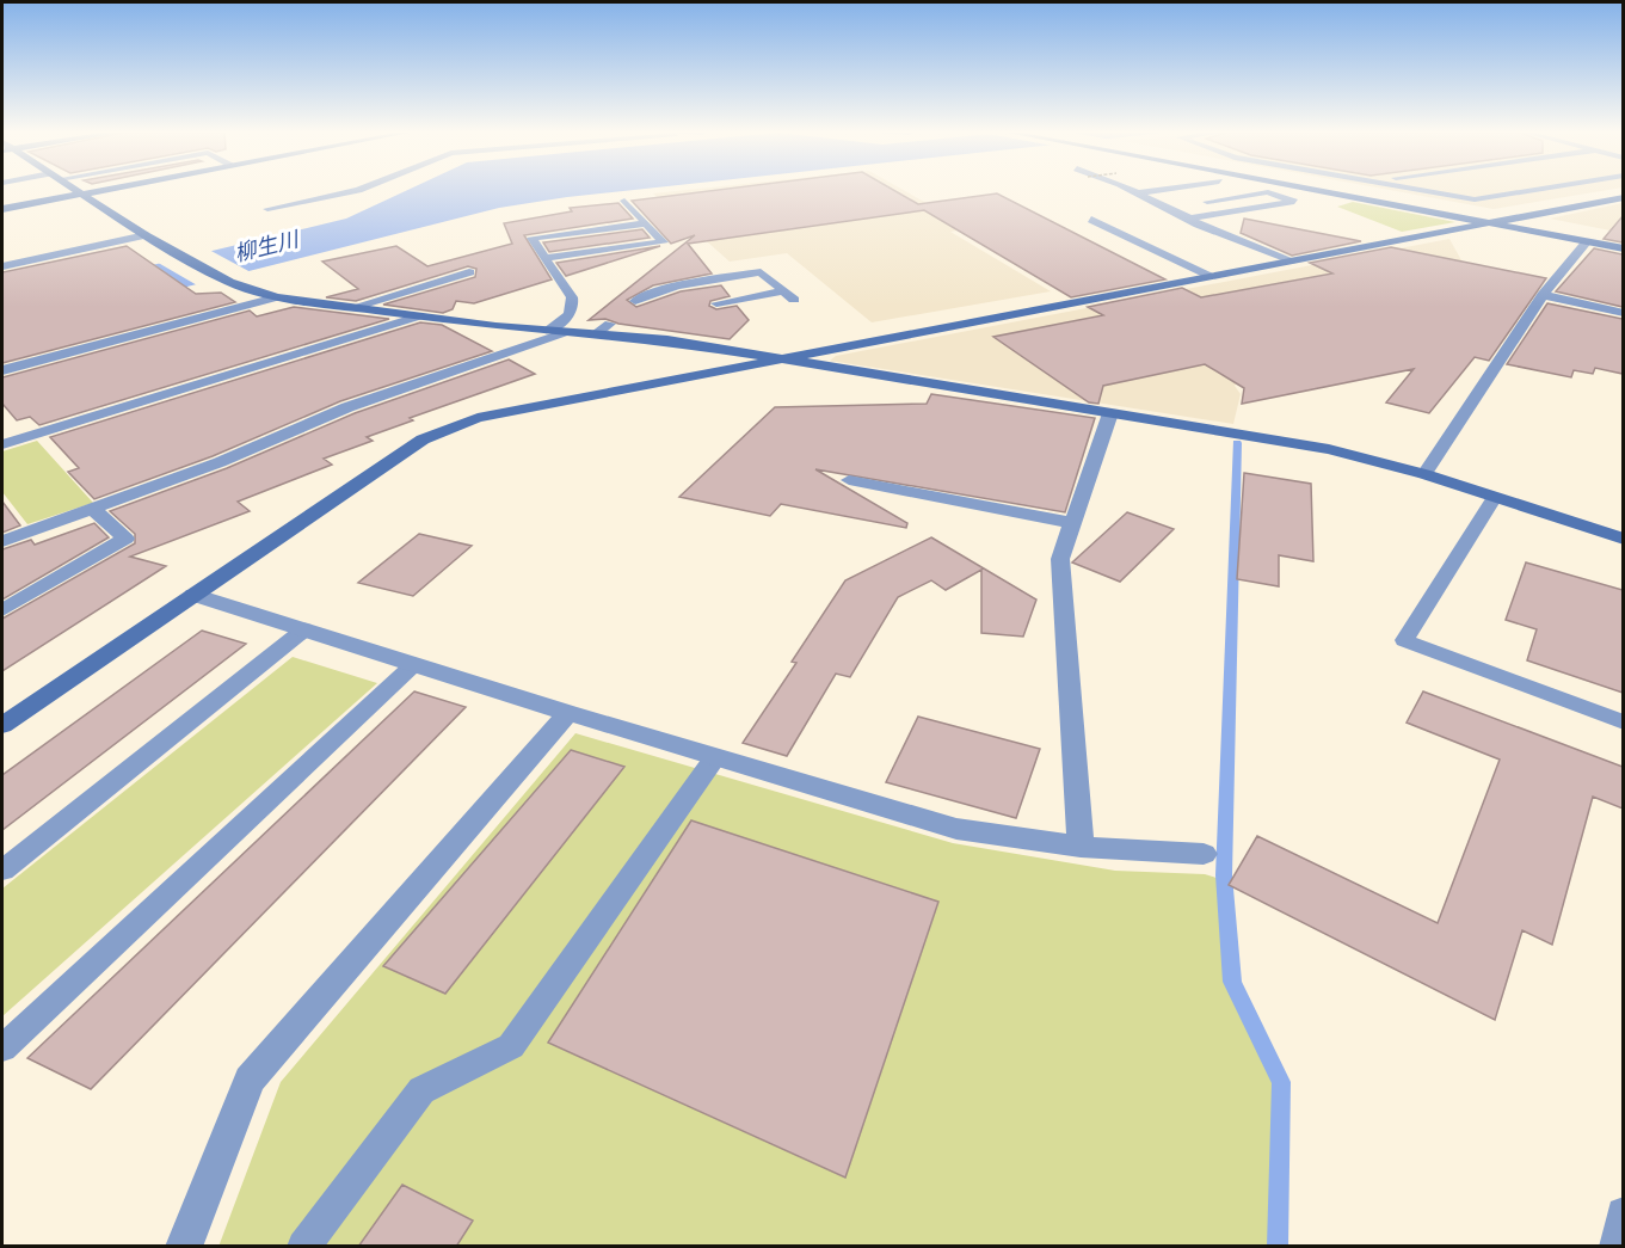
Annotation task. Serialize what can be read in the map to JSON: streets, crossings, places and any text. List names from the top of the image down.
{
  "water": ["柳生川"]
}
